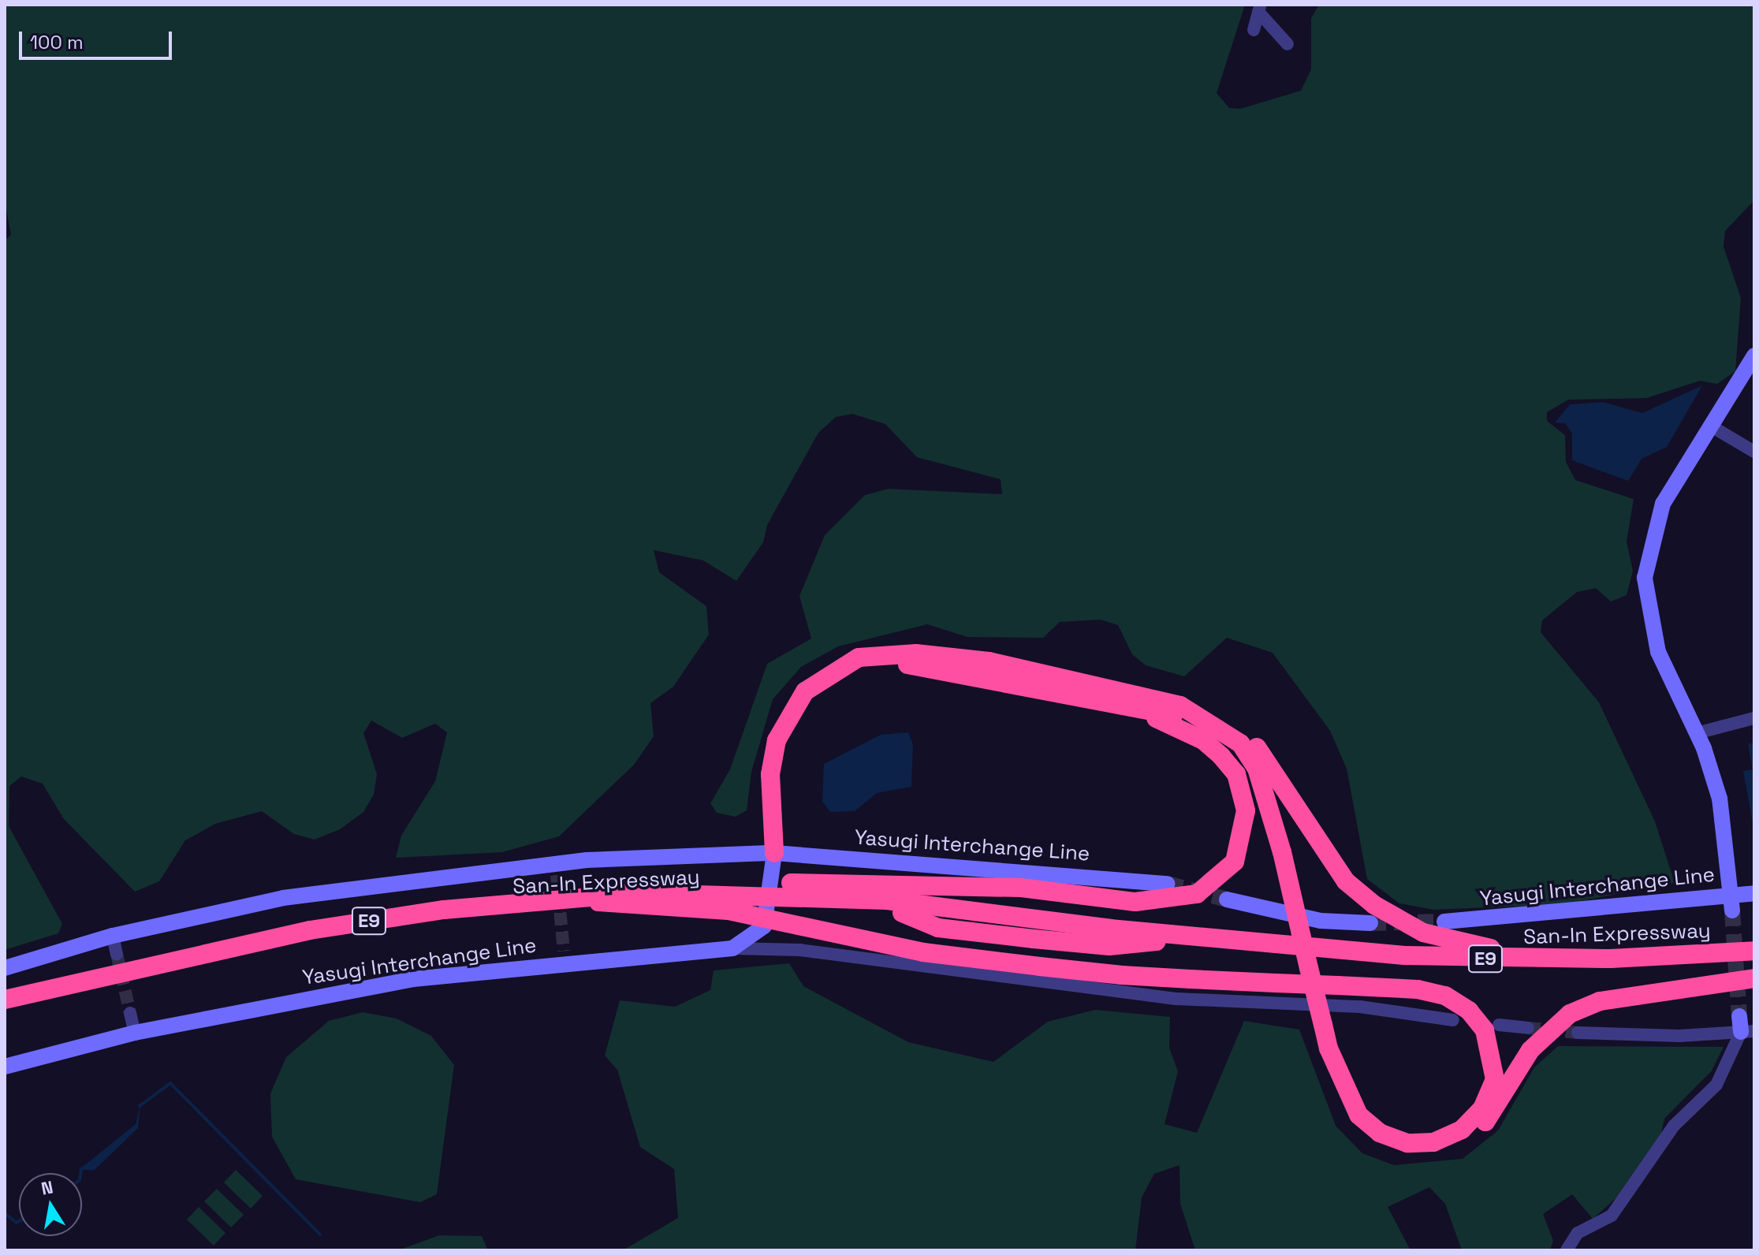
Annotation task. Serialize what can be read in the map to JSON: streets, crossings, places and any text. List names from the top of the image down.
{
  "streets": {
    "highway": ["San-In Expressway", "E9"],
    "main road": ["Yasugi Interchange Line"]
  },
  "crossings": [
    ["San-In Expressway", "E9"]
  ],
  "scale_bar": "100 m",
  "north": "top"
}
